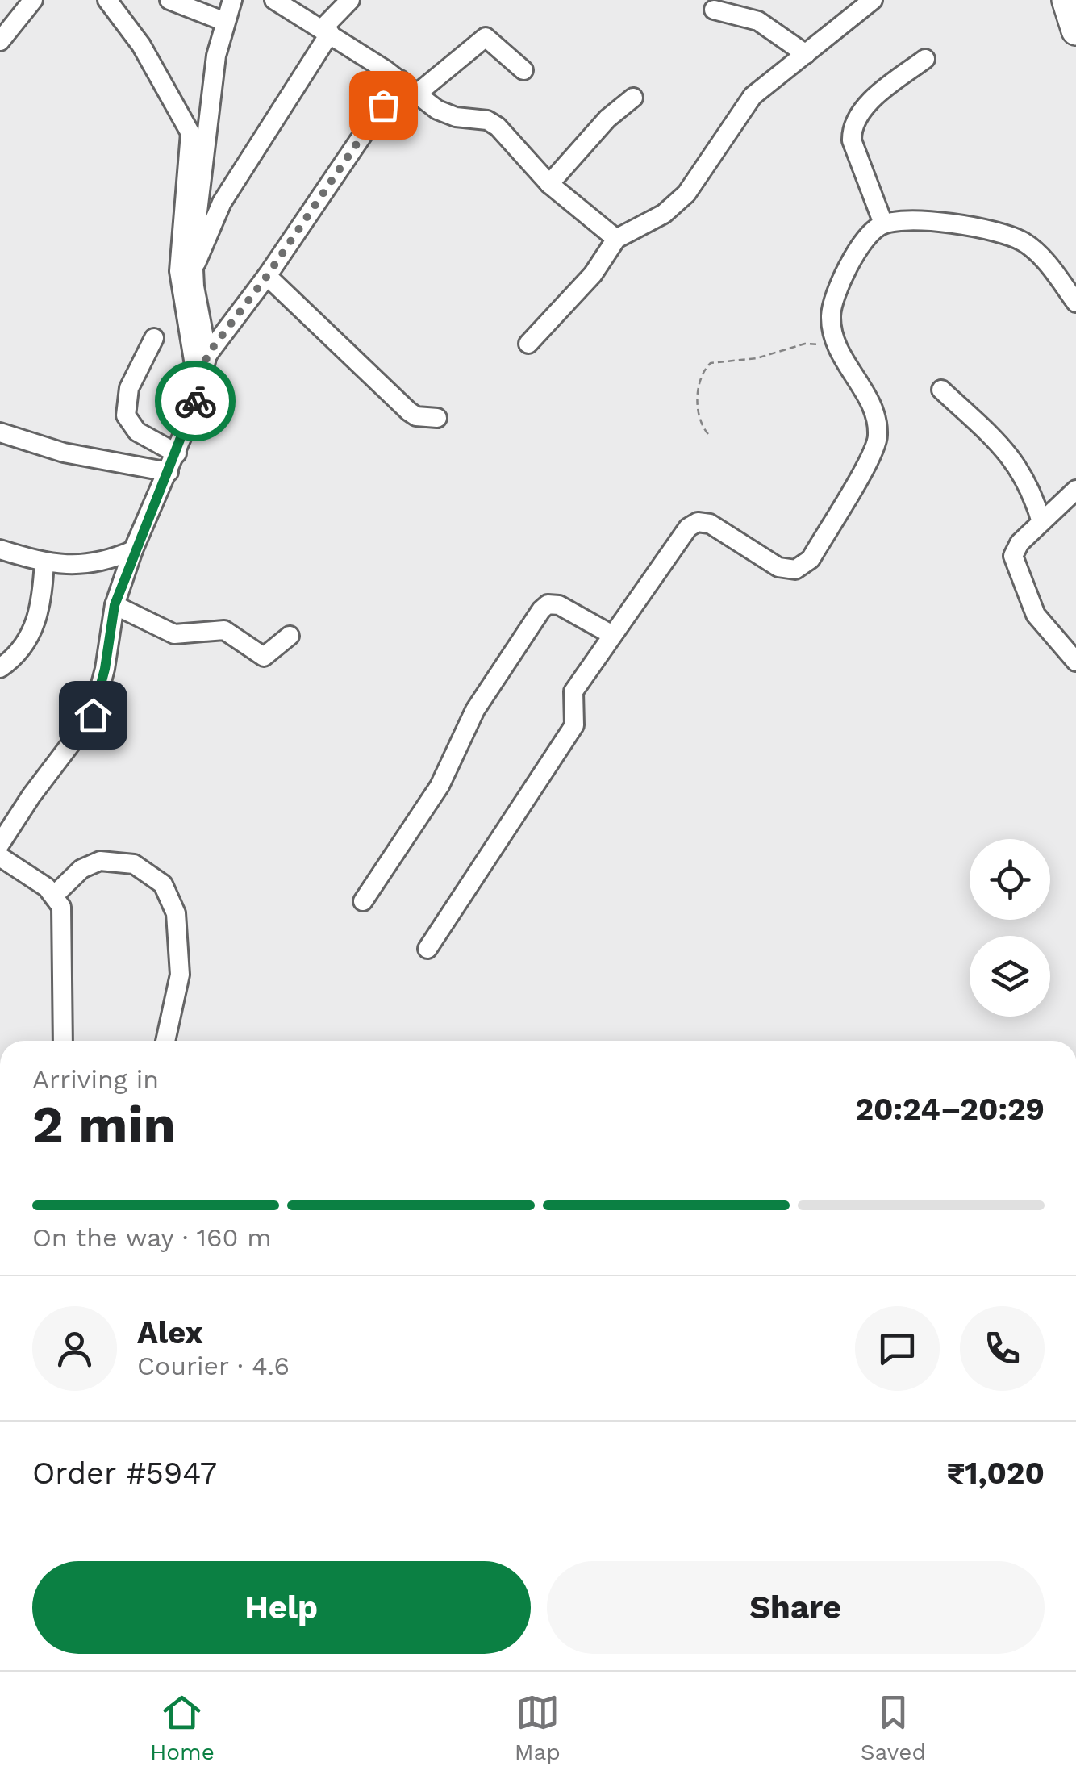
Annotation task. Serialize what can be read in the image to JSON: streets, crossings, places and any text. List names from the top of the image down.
{
  "page": {
    "heading": ["2 min", "Arriving in", "20:24–20:29"],
    "panel": [
      "Alex",
      "Courier · 4.6",
      "Order #5947",
      "₹1,020"
    ],
    "bar": "On the way · 160 m",
    "buttons": ["Help", "Share"],
    "tabs": ["Home", "Map", "Saved"]
  }
}
